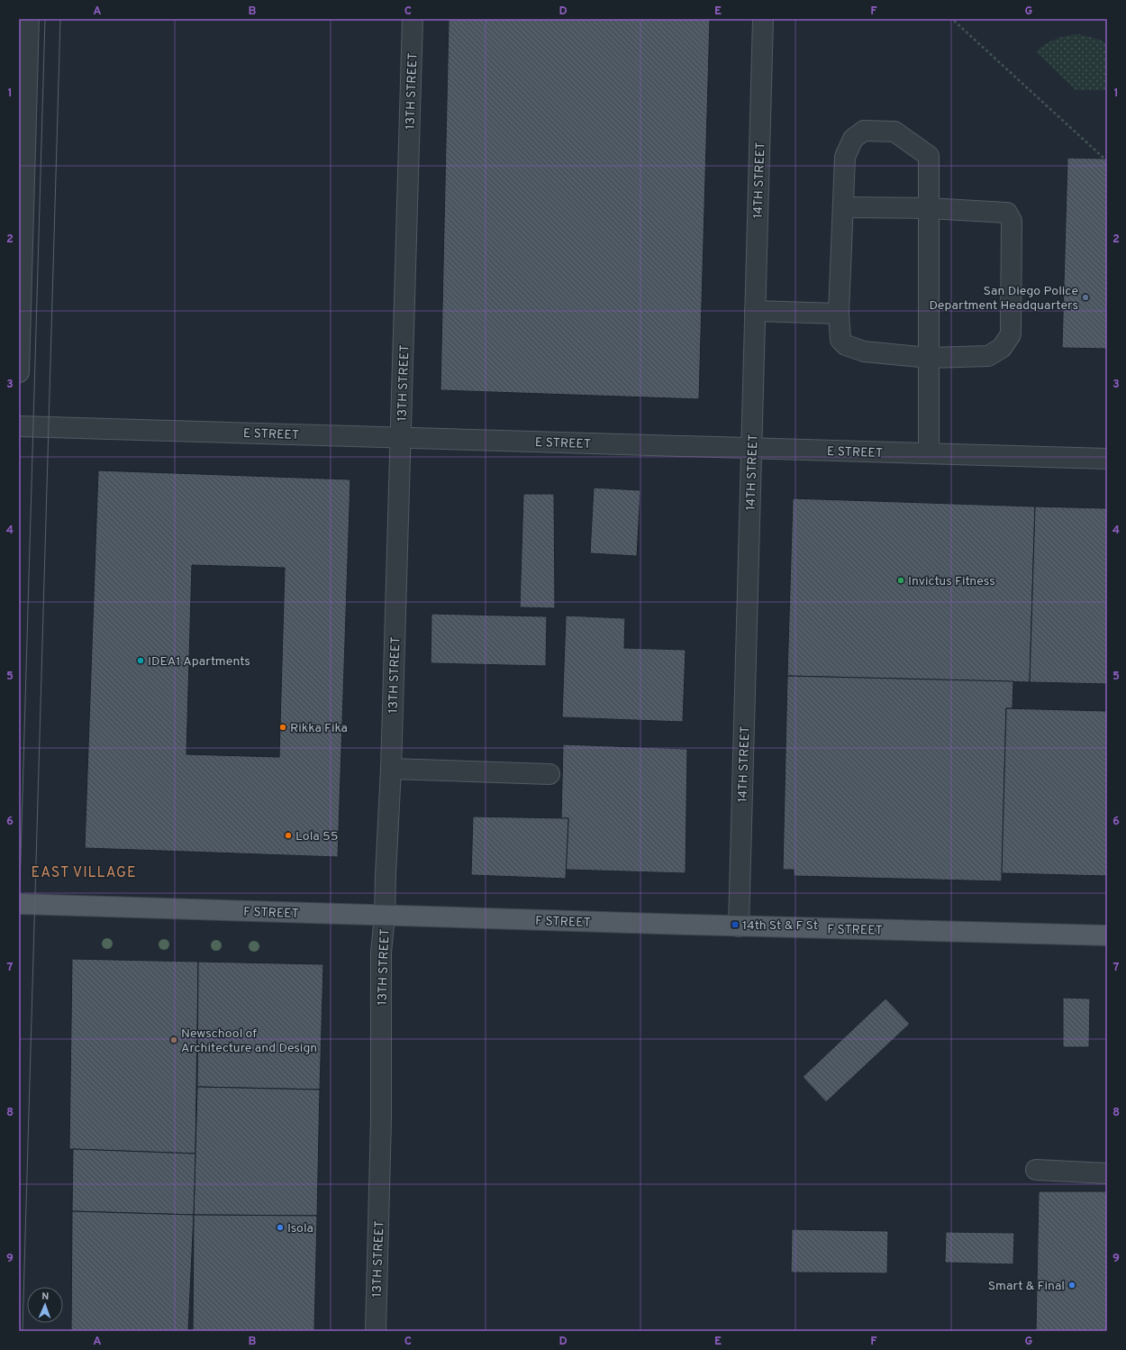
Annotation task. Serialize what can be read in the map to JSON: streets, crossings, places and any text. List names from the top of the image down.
{
  "streets": {
    "main road": ["F STREET"],
    "street": ["13TH STREET", "14TH STREET", "E STREET"]
  },
  "crossings": [
    ["13TH STREET", "E STREET"],
    ["13TH STREET", "F STREET"],
    ["14TH STREET", "E STREET"],
    ["14TH STREET", "F STREET"]
  ],
  "districts": ["EAST VILLAGE"],
  "places": {
    "other": [
      "San Diego Police Department Headquarters",
      "Invictus Fitness",
      "IDEA1 Apartments",
      "Rikka Fika",
      "Lola 55",
      "Newschool of Architecture and Design",
      "Isola",
      "Smart & Final"
    ],
    "transit": ["14th St & F St"]
  },
  "north": "top",
  "grid": {
    "columns": [
      "A",
      "B",
      "C",
      "D",
      "E",
      "F",
      "G"
    ],
    "rows": [
      "1",
      "2",
      "3",
      "4",
      "5",
      "6",
      "7",
      "8",
      "9"
    ]
  }
}
